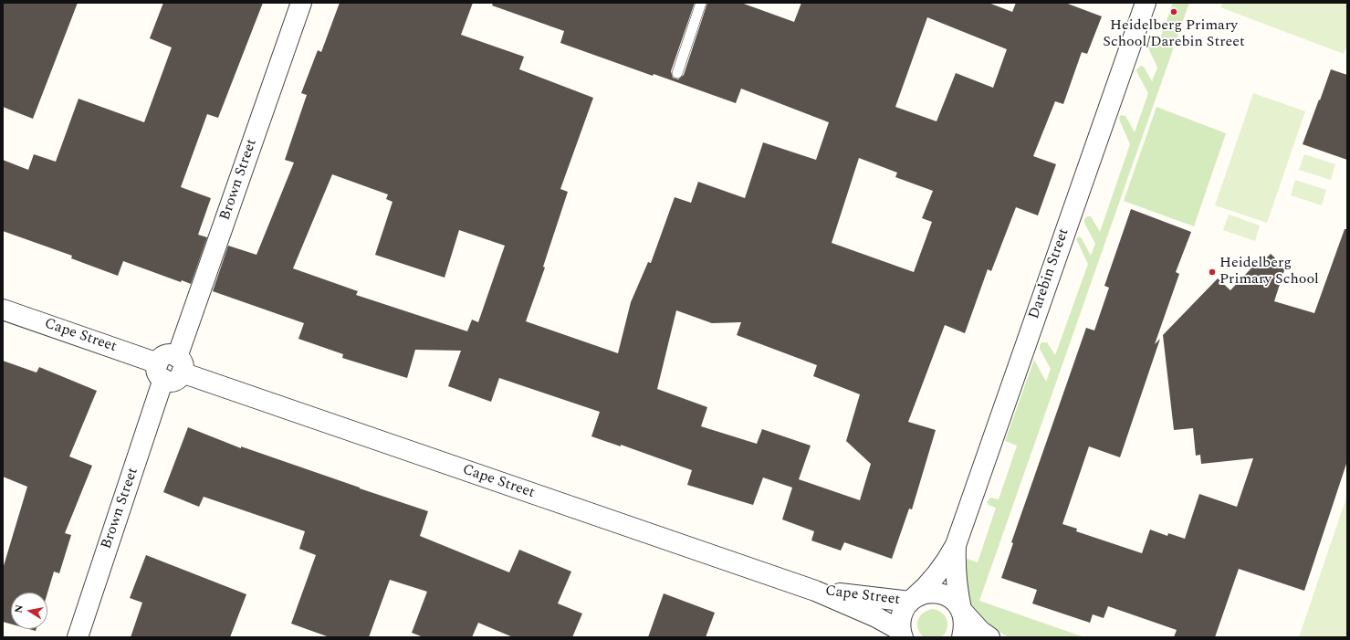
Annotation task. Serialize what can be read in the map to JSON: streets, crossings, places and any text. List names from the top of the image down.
{
  "streets": {
    "street": ["Brown Street", "Darebin Street", "Cape Street"]
  },
  "crossings": [
    ["Brown Street", "Cape Street"],
    ["Darebin Street", "Cape Street"]
  ],
  "places": ["Heidelberg Primary School/Darebin Street", "Heidelberg Primary School"],
  "north": "left"
}
